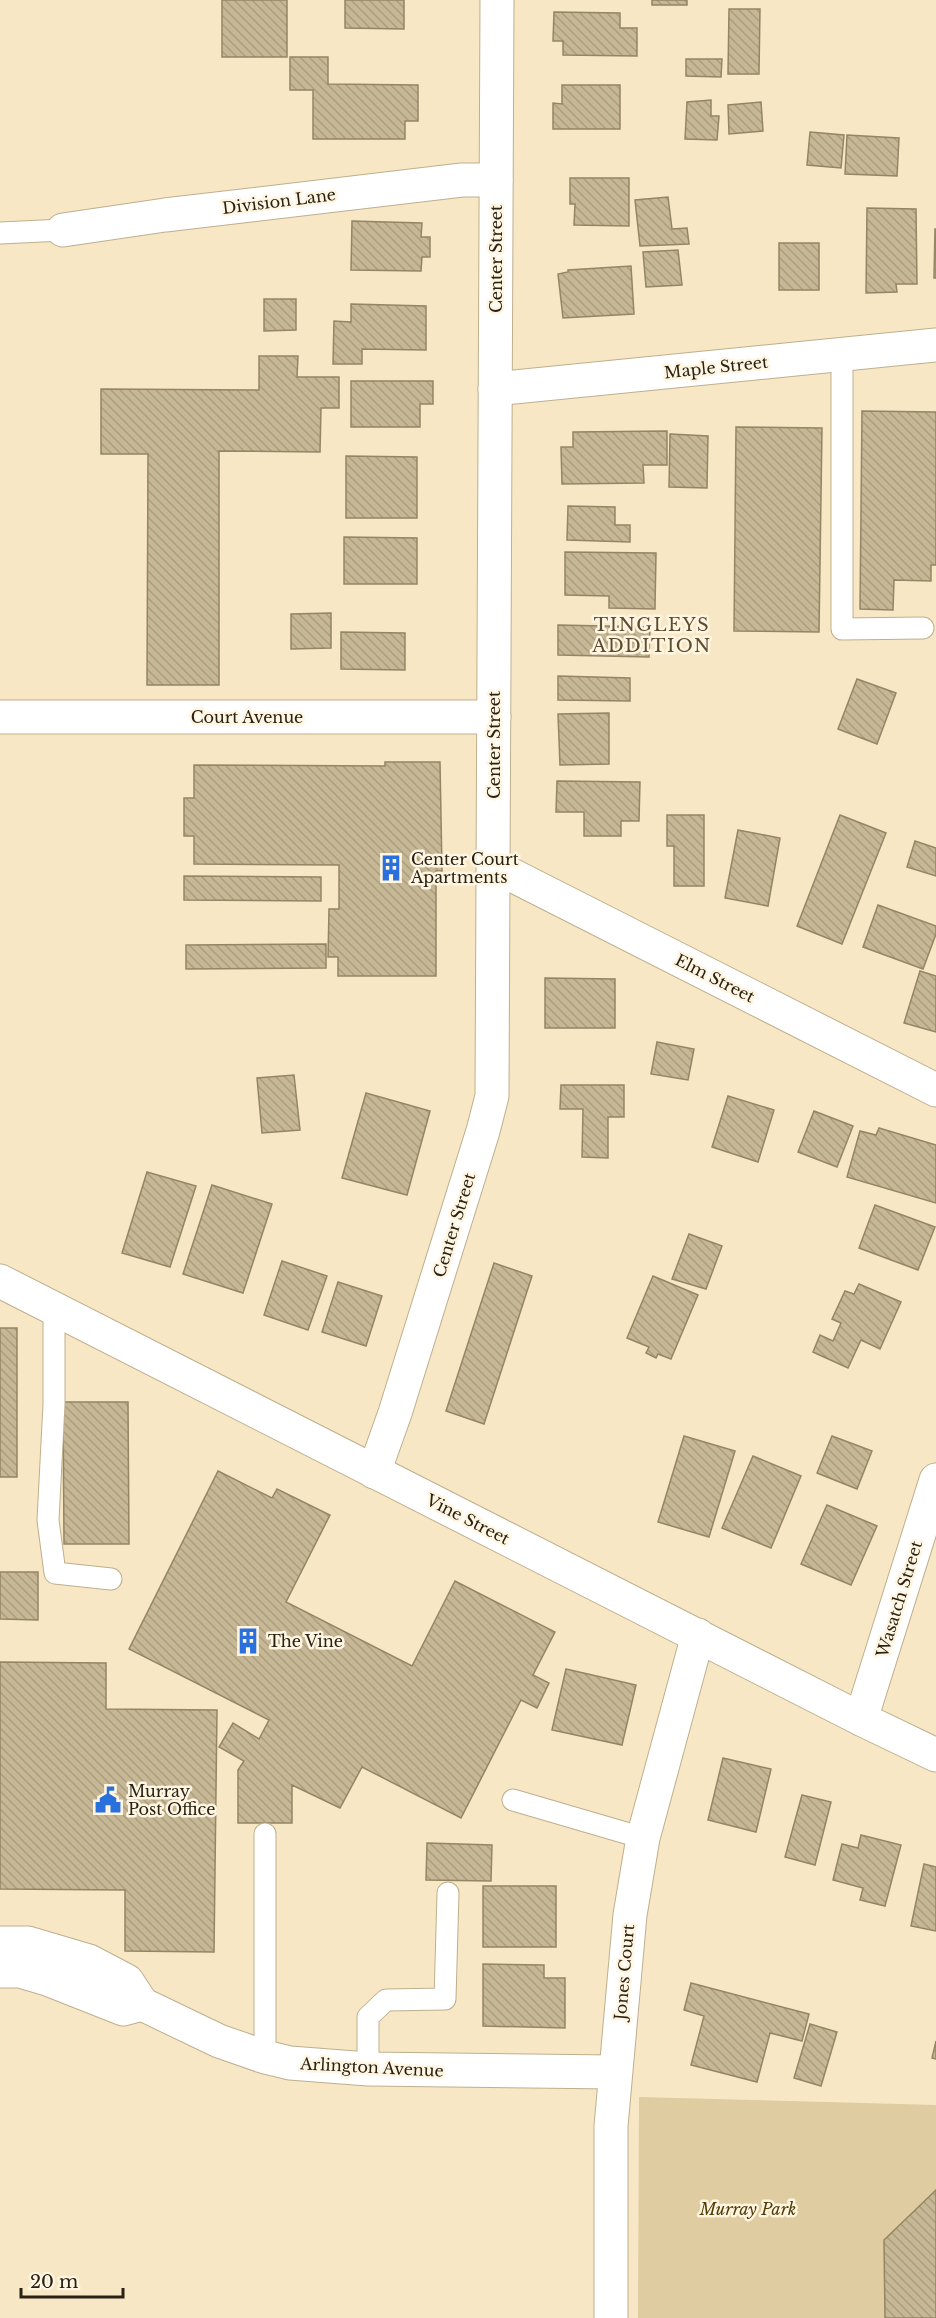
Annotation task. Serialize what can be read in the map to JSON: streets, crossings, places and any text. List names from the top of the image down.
{
  "streets": {
    "street": [
      "Division Lane",
      "Center Street",
      "Maple Street",
      "Court Avenue",
      "Elm Street",
      "Vine Street",
      "Wasatch Street",
      "Jones Court",
      "Arlington Avenue"
    ]
  },
  "crossings": [
    ["Division Lane", "Center Street"],
    ["Center Street", "Maple Street"],
    ["Center Street", "Court Avenue"],
    ["Center Street", "Elm Street"],
    ["Center Street", "Vine Street"],
    ["Vine Street", "Wasatch Street"],
    ["Vine Street", "Jones Court"],
    ["Jones Court", "Arlington Avenue"]
  ],
  "districts": ["TINGLEYS ADDITION"],
  "parks": ["Murray Park"],
  "places": {
    "building": ["Center Court Apartments", "The Vine"],
    "public building": ["Murray Post Office"]
  },
  "scale_bar": "20 m"
}
